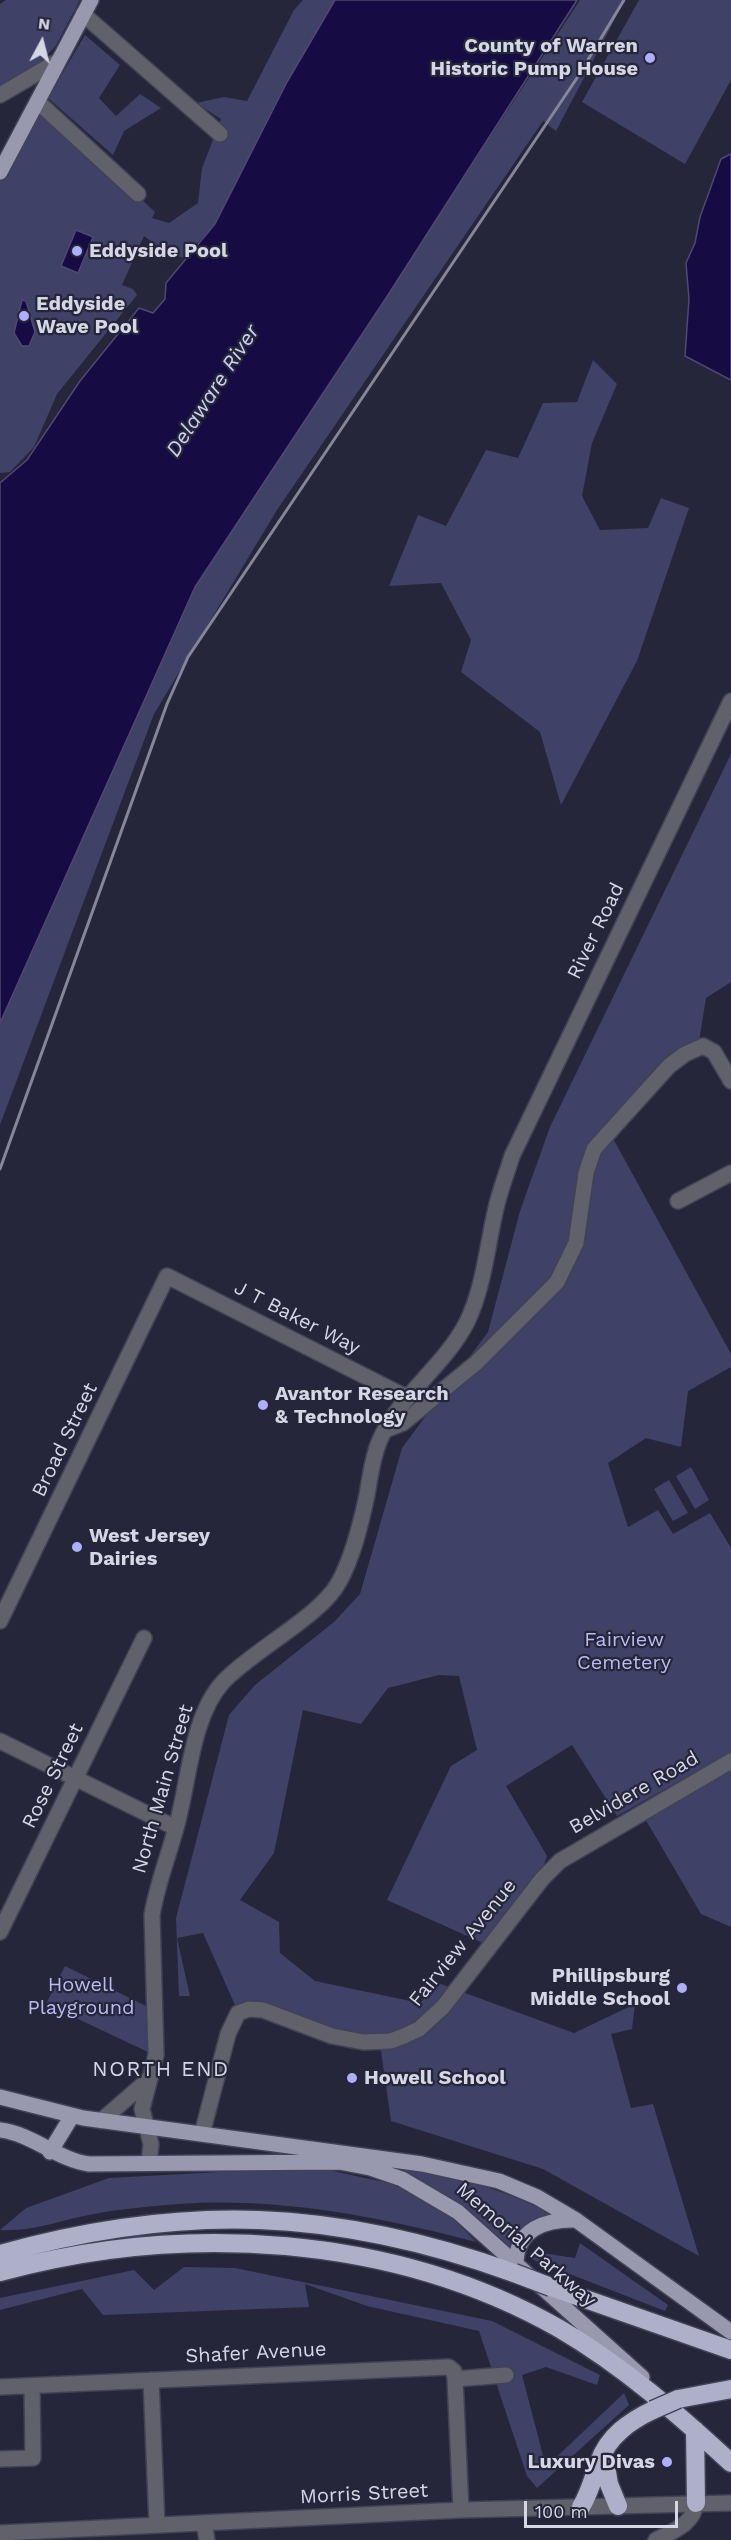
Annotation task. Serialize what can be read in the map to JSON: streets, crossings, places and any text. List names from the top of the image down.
{
  "streets": {
    "highway": ["Memorial Parkway"],
    "street": [
      "River Road",
      "J T Baker Way",
      "Broad Street",
      "Rose Street",
      "North Main Street",
      "Belvidere Road",
      "Fairview Avenue",
      "Shafer Avenue",
      "Morris Street"
    ]
  },
  "crossings": [
    ["River Road", "J T Baker Way"],
    ["River Road", "North Main Street"],
    ["J T Baker Way", "Broad Street"],
    ["J T Baker Way", "North Main Street"],
    ["North Main Street", "Memorial Parkway"],
    ["Belvidere Road", "Fairview Avenue"],
    ["Fairview Avenue", "Memorial Parkway"],
    ["Memorial Parkway", "Morris Street"]
  ],
  "districts": ["NORTH END"],
  "water": ["Delaware River"],
  "parks": ["Fairview Cemetery", "Howell Playground"],
  "places": [
    "County of Warren Historic Pump House",
    "Eddyside Pool",
    "Eddyside Wave Pool",
    "Avantor Research & Technology",
    "West Jersey Dairies",
    "Phillipsburg Middle School",
    "Howell School",
    "Luxury Divas"
  ],
  "scale_bar": "100 m",
  "north": "top"
}
